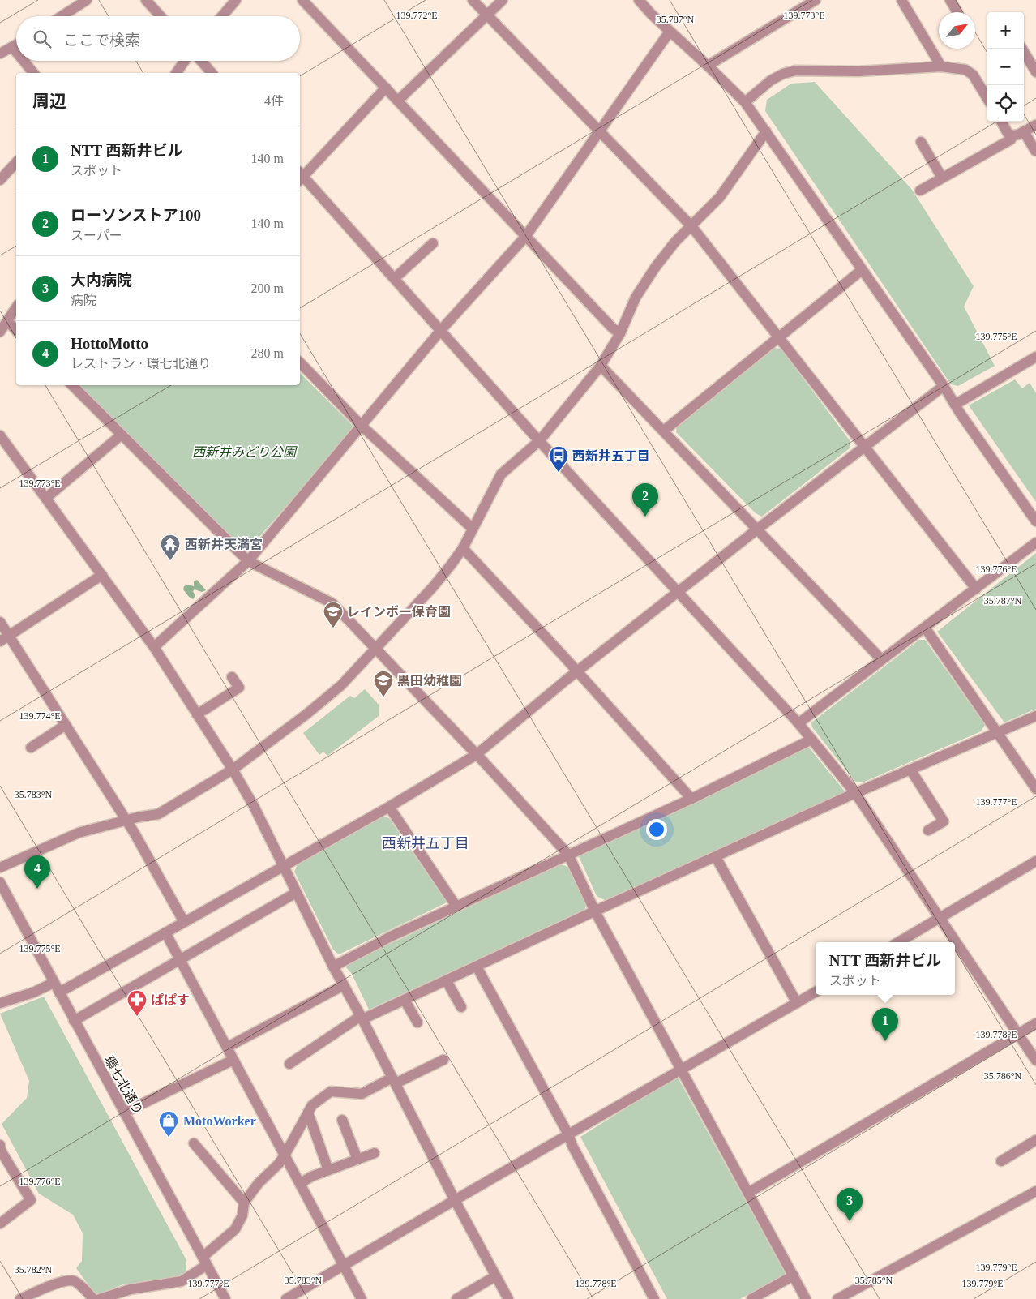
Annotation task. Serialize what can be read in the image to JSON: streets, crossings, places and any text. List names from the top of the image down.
{
  "streets": {
    "street": ["環七北通り"]
  },
  "districts": ["西新井五丁目"],
  "parks": ["西新井みどり公園"],
  "places": {
    "bus stop": ["西新井五丁目"],
    "temple": ["西新井天満宮"],
    "school or university": ["レインボー保育園", "黒田幼稚園"],
    "pharmacy": ["ぱぱす"],
    "shop": ["MotoWorker"]
  },
  "north": "top right",
  "page": {
    "map_buttons": ["+", "−"],
    "search": "ここで検索",
    "heading": ["周辺", "4件"],
    "list": [
      {
        "mark": "1",
        "name": "NTT 西新井ビル",
        "note": "スポット",
        "value": "140 m"
      },
      {
        "mark": "2",
        "name": "ローソンストア100",
        "note": "スーパー",
        "value": "140 m"
      },
      {
        "mark": "3",
        "name": "大内病院",
        "note": "病院",
        "value": "200 m"
      },
      {
        "mark": "4",
        "name": "HottoMotto",
        "note": "レストラン · 環七北通り",
        "value": "280 m"
      }
    ],
    "pins": [
      "2",
      "4",
      "1",
      "3"
    ],
    "popup": ["NTT 西新井ビル", "スポット"]
  },
  "coordinates": [
    "139.772°E",
    "139.773°E",
    "35.787°N",
    "139.775°E",
    "139.776°E",
    "139.774°E",
    "35.783°N",
    "139.777°E",
    "139.778°E",
    "35.786°N",
    "139.779°E",
    "35.782°N",
    "35.785°N"
  ]
}
